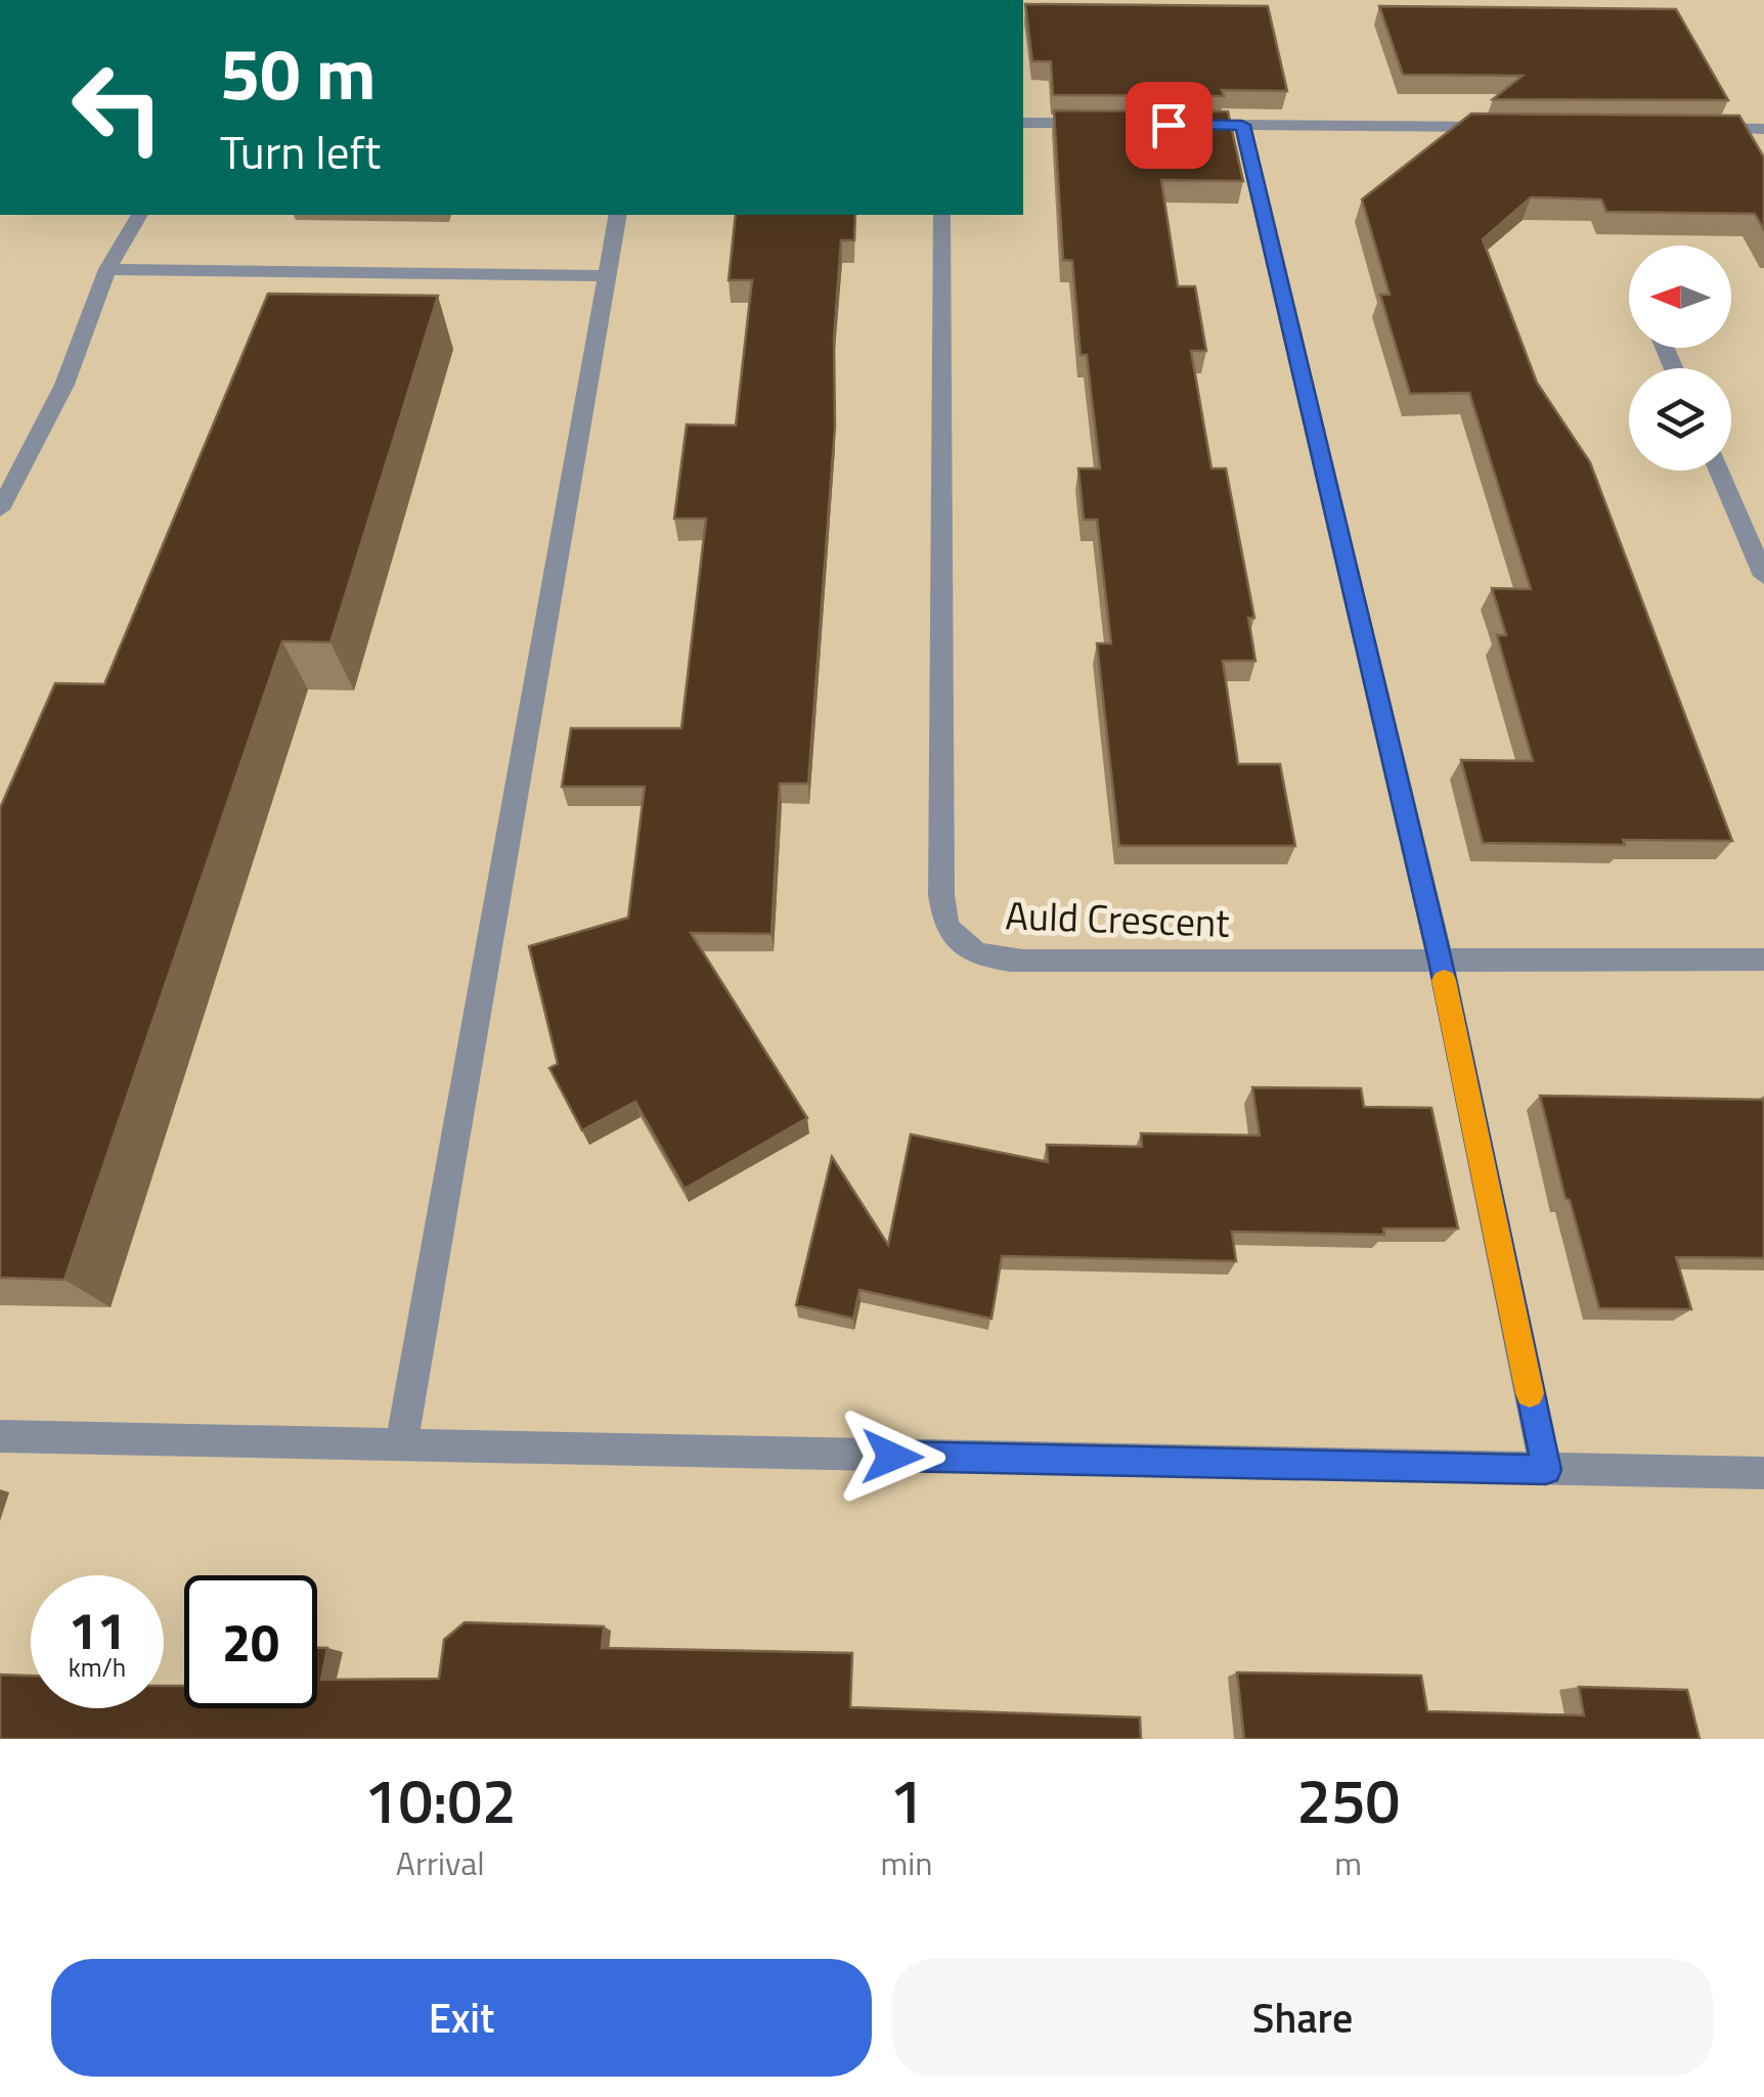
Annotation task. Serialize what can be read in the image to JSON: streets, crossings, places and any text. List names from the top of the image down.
{
  "streets": {
    "street": ["Auld Crescent"]
  },
  "north": "left",
  "page": {
    "turn": ["50 m", "Turn left"],
    "speed": "11 km/h",
    "limit": "20",
    "eta": [
      "10:02",
      "Arrival",
      "1",
      "min",
      "250",
      "m"
    ],
    "buttons": ["Exit", "Share"]
  }
}
